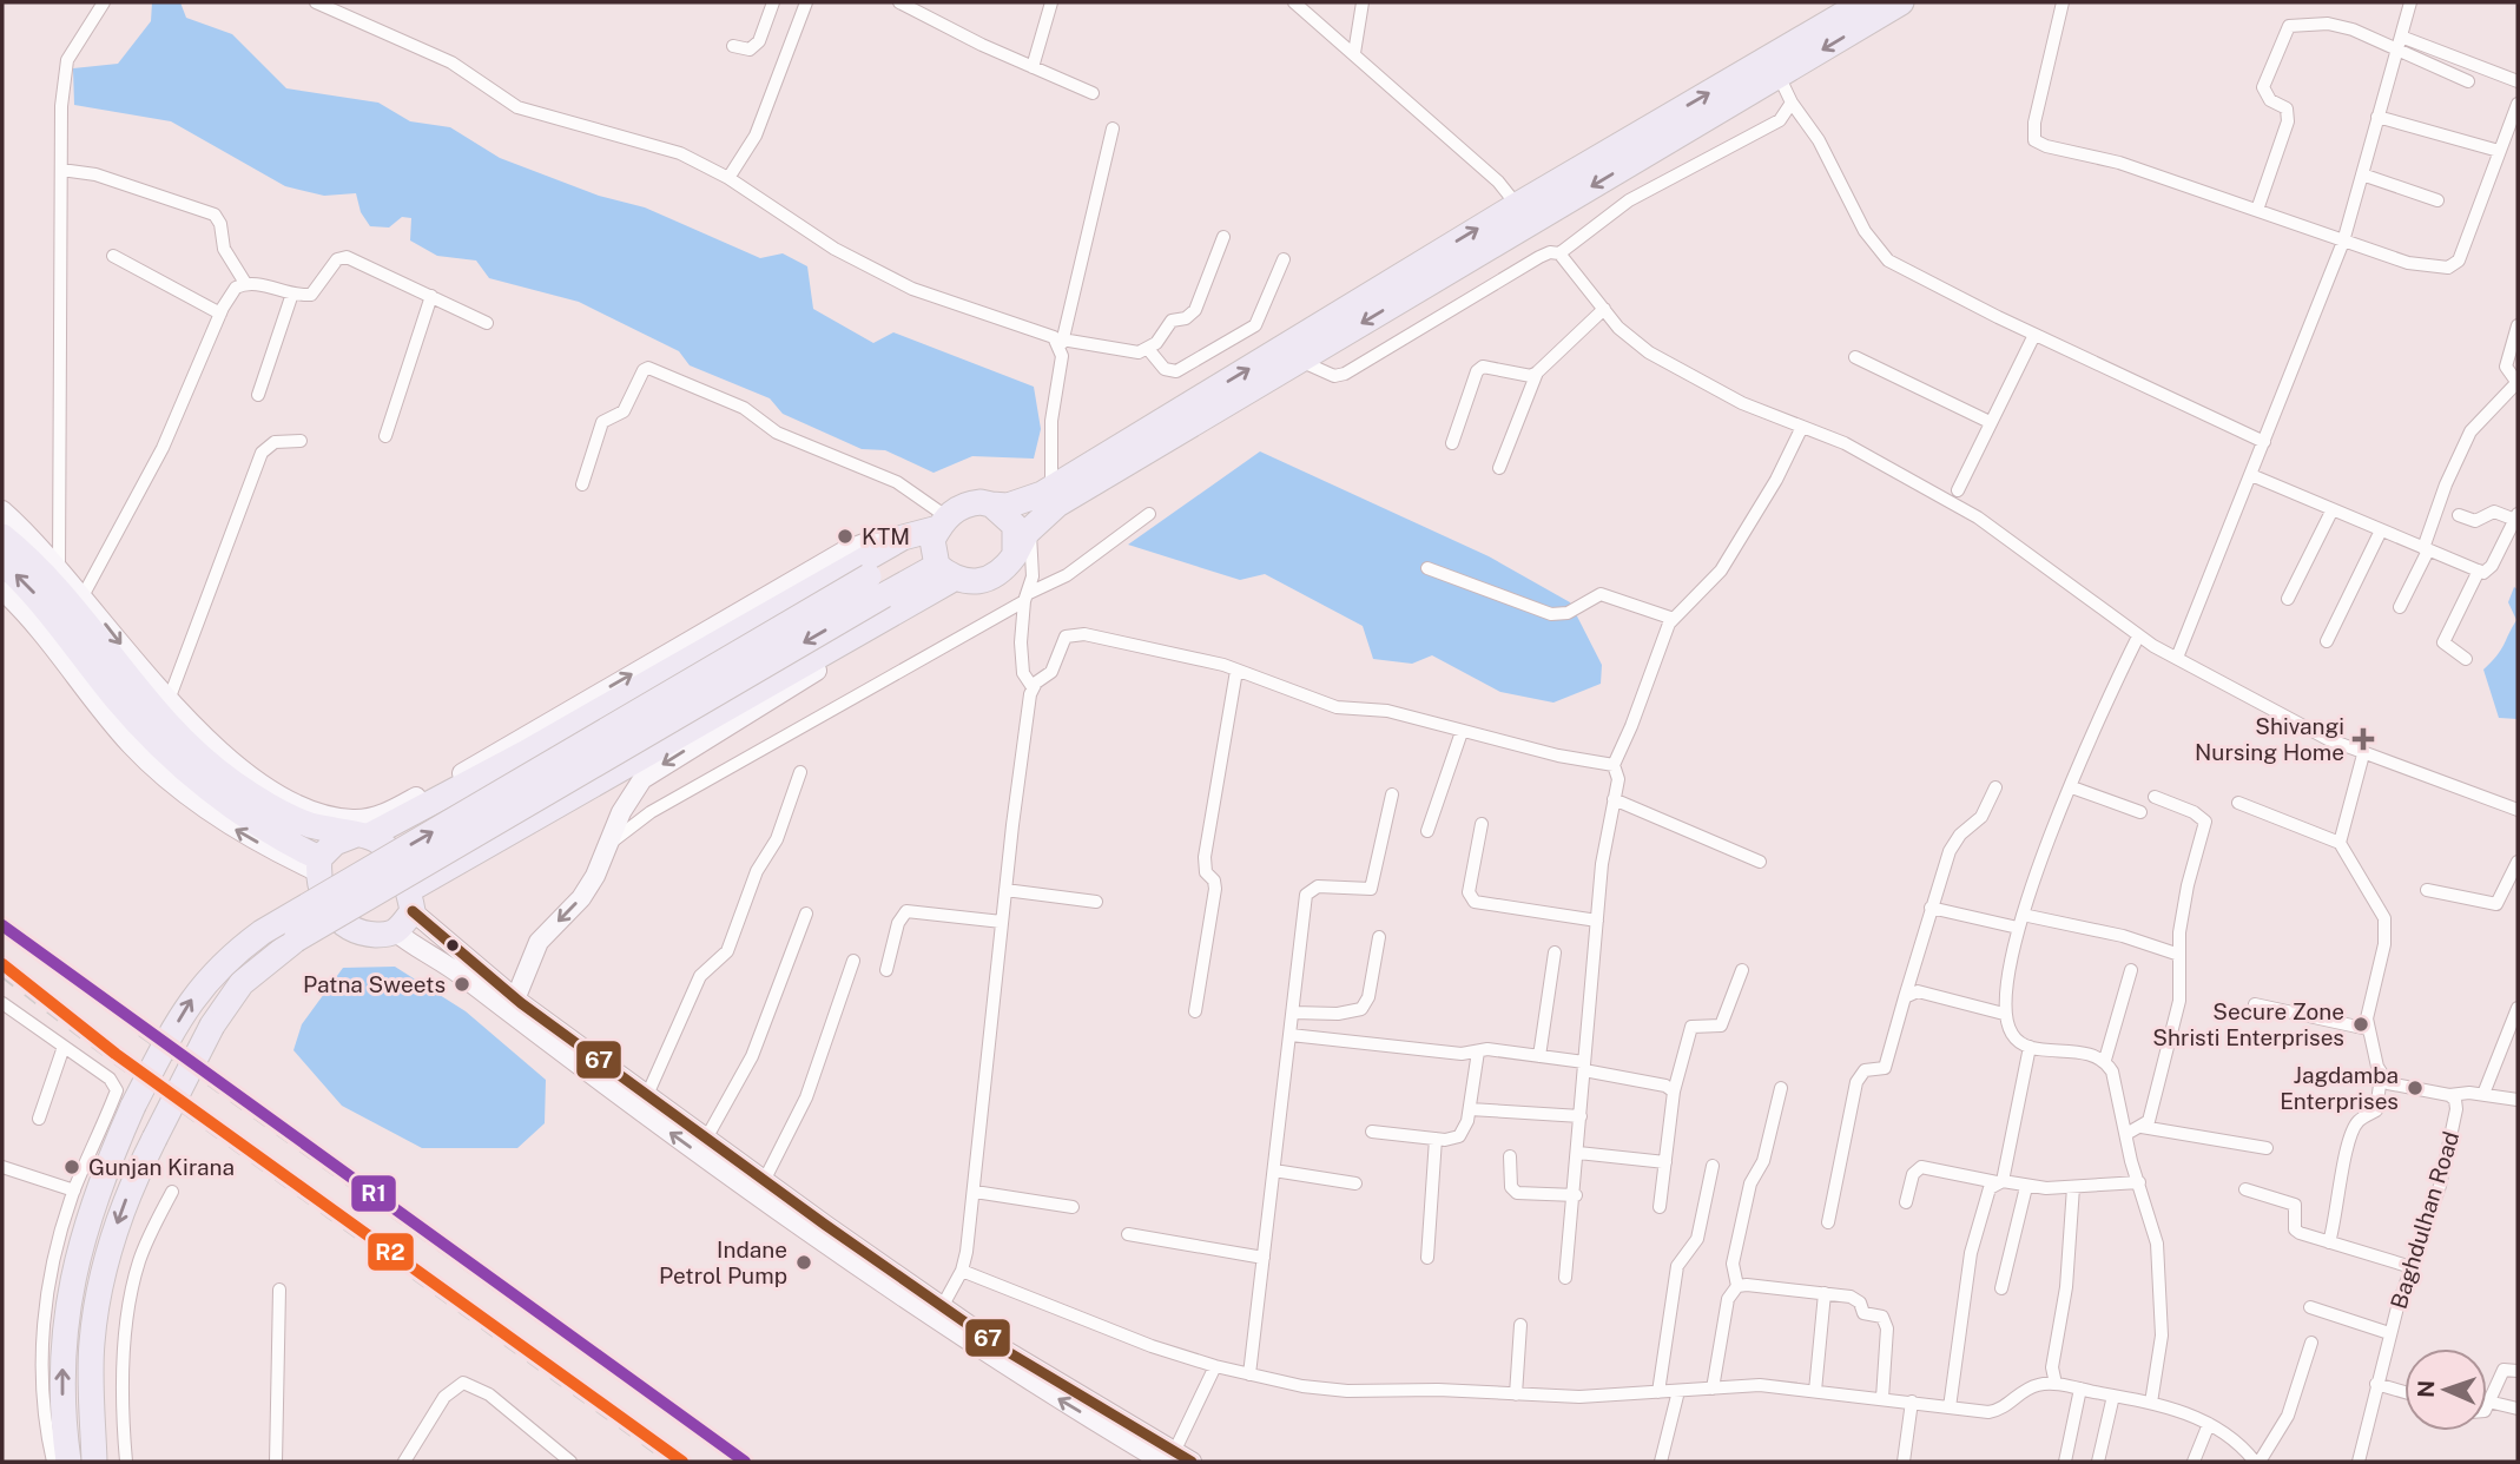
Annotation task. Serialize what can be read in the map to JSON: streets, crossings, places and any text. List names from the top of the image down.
{
  "streets": {
    "street": ["Baghdulhan Road"]
  },
  "places": {
    "other": [
      "KTM",
      "Patna Sweets",
      "Secure Zone Shristi Enterprises",
      "Jagdamba Enterprises",
      "Gunjan Kirana",
      "Indane Petrol Pump"
    ],
    "health": ["Shivangi Nursing Home"]
  },
  "lines": ["transit line 67", "transit line R1", "transit line R2"],
  "north": "left"
}
